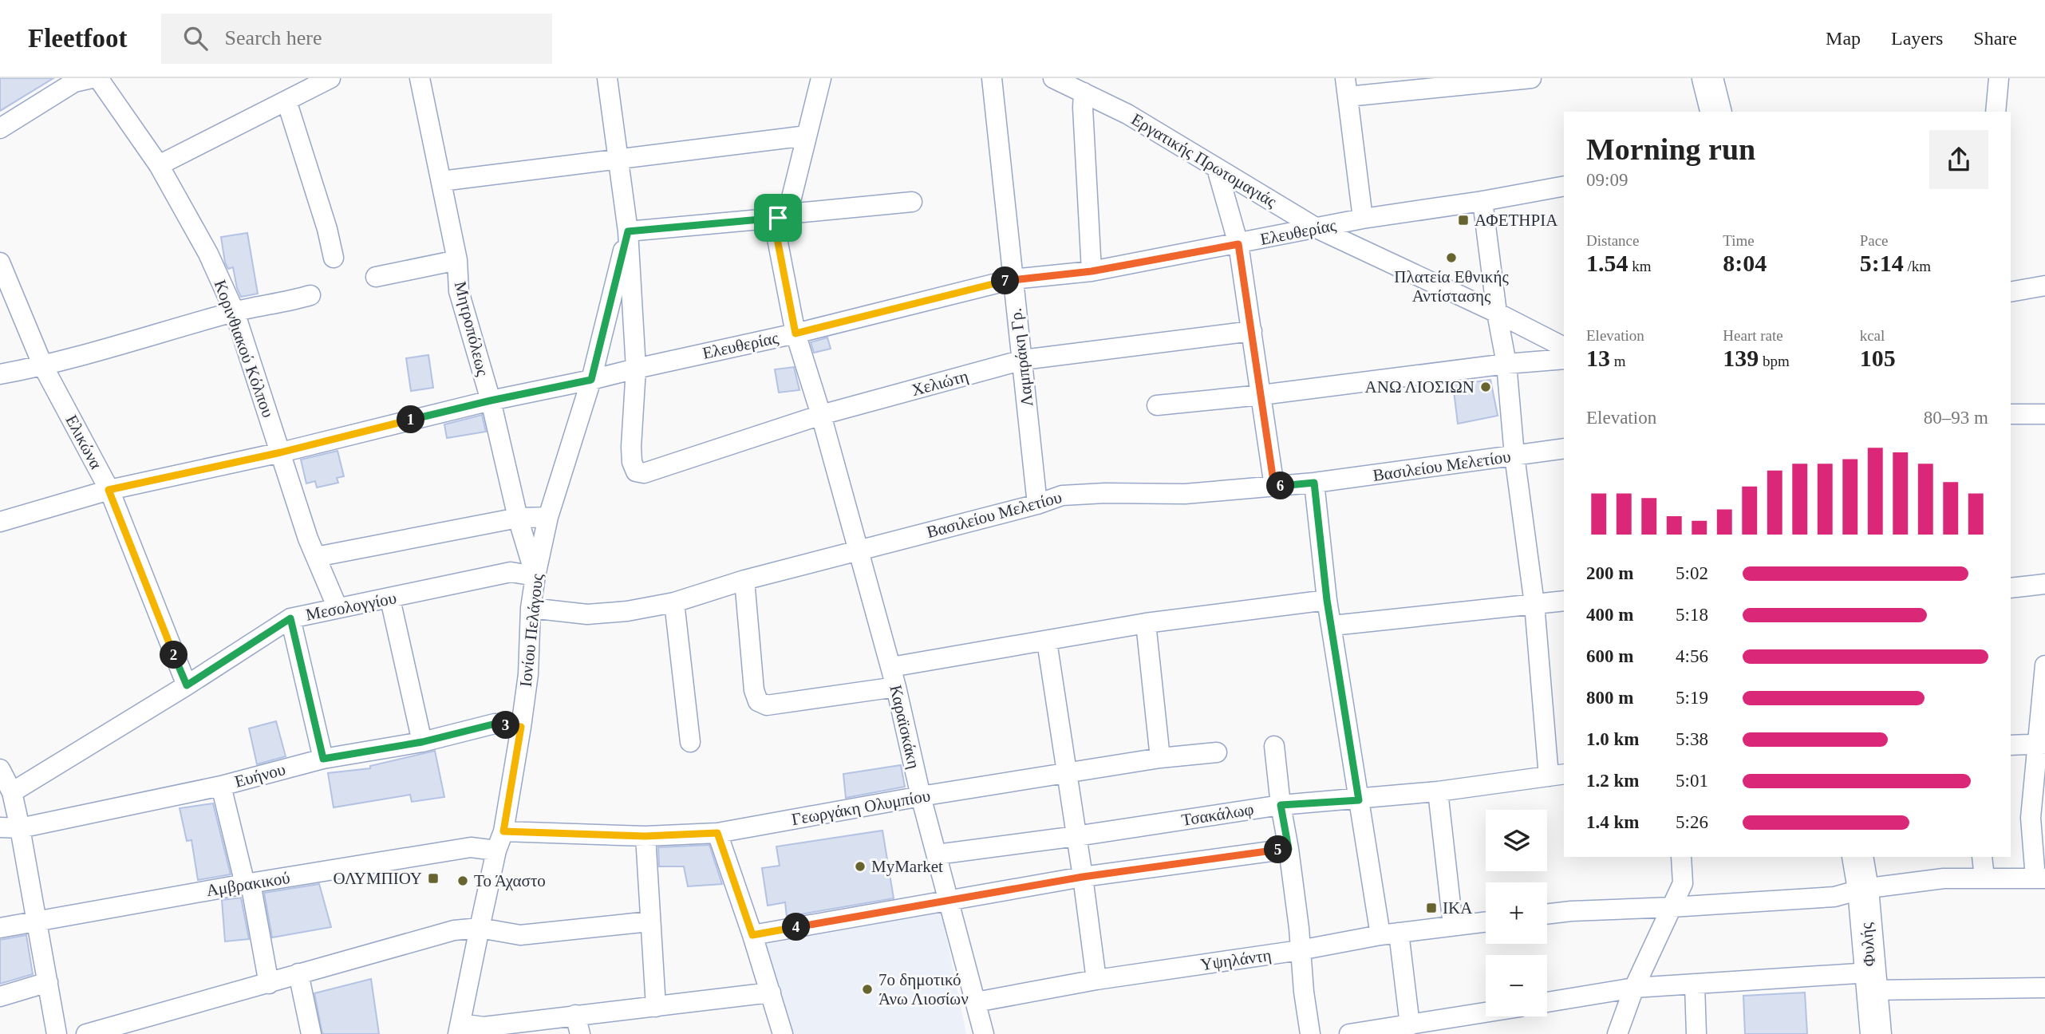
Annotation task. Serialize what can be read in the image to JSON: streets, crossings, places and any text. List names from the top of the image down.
{
  "streets": {
    "main road": ["Φυλής"],
    "street": [
      "Εργατικής Πρωτομαγιάς",
      "Ελευθερίας",
      "Μητροπόλεως",
      "Κορινθιακού Κόλπου",
      "Λαμπράκη Γρ.",
      "Χελιώτη",
      "Ελικώνα",
      "Βασιλείου Μελετίου",
      "Μεσολογγίου",
      "Ιονίου Πελάγους",
      "Καραϊσκάκη",
      "Ευήνου",
      "Γεωργάκη Ολυμπίου",
      "Τσακάλωφ",
      "Αμβρακικού",
      "Υψηλάντη"
    ]
  },
  "crossings": [
    ["Εργατικής Πρωτομαγιάς", "Ελευθερίας"],
    ["Ελευθερίας", "Μητροπόλεως"],
    ["Ελευθερίας", "Κορινθιακού Κόλπου"],
    ["Ελευθερίας", "Λαμπράκη Γρ."],
    ["Ελευθερίας", "Χελιώτη"],
    ["Ελευθερίας", "Ελικώνα"],
    ["Ελευθερίας", "Ιονίου Πελάγους"],
    ["Ελευθερίας", "Καραϊσκάκη"],
    ["Μητροπόλεως", "Μεσολογγίου"],
    ["Μητροπόλεως", "Ιονίου Πελάγους"],
    ["Κορινθιακού Κόλπου", "Μεσολογγίου"],
    ["Λαμπράκη Γρ.", "Χελιώτη"],
    ["Λαμπράκη Γρ.", "Βασιλείου Μελετίου"],
    ["Χελιώτη", "Καραϊσκάκη"],
    ["Ελικώνα", "Μεσολογγίου"],
    ["Βασιλείου Μελετίου", "Ιονίου Πελάγους"],
    ["Βασιλείου Μελετίου", "Καραϊσκάκη"],
    ["Μεσολογγίου", "Ιονίου Πελάγους"],
    ["Ιονίου Πελάγους", "Ευήνου"],
    ["Ιονίου Πελάγους", "Γεωργάκη Ολυμπίου"],
    ["Ιονίου Πελάγους", "Αμβρακικού"],
    ["Καραϊσκάκη", "Γεωργάκη Ολυμπίου"],
    ["Καραϊσκάκη", "Τσακάλωφ"],
    ["Καραϊσκάκη", "Υψηλάντη"]
  ],
  "places": {
    "transit": ["ΑΦΕΤΗΡΙΑ", "ΟΛΥΜΠΙΟΥ", "ΙΚΑ"],
    "other": [
      "Πλατεία Εθνικής Αντίστασης",
      "ΑΝΩ ΛΙΟΣΙΩΝ",
      "MyMarket",
      "Το Άχαστο",
      "7ο δημοτικό Άνω Λιοσίων"
    ]
  },
  "page": {
    "header": "Fleetfoot",
    "search": "Search here",
    "nav": ["Map", "Layers", "Share"],
    "heading": ["Morning run", "09:09"],
    "stats": [
      ["Distance", "1.54 km"],
      ["Time", "8:04"],
      ["Pace", "5:14 /km"],
      ["Elevation", "13 m"],
      ["Heart rate", "139 bpm"],
      ["kcal", "105"]
    ],
    "pins": [
      "7",
      "1",
      "6",
      "2",
      "3",
      "5",
      "4"
    ],
    "chart": ["Elevation", "80–93 m"],
    "list": [
      {
        "name": "200 m",
        "note": "5:02"
      },
      {
        "name": "400 m",
        "note": "5:18"
      },
      {
        "name": "600 m",
        "note": "4:56"
      },
      {
        "name": "800 m",
        "note": "5:19"
      },
      {
        "name": "1.0 km",
        "note": "5:38"
      },
      {
        "name": "1.2 km",
        "note": "5:01"
      },
      {
        "name": "1.4 km",
        "note": "5:26"
      }
    ],
    "map_buttons": ["+", "−"]
  }
}
